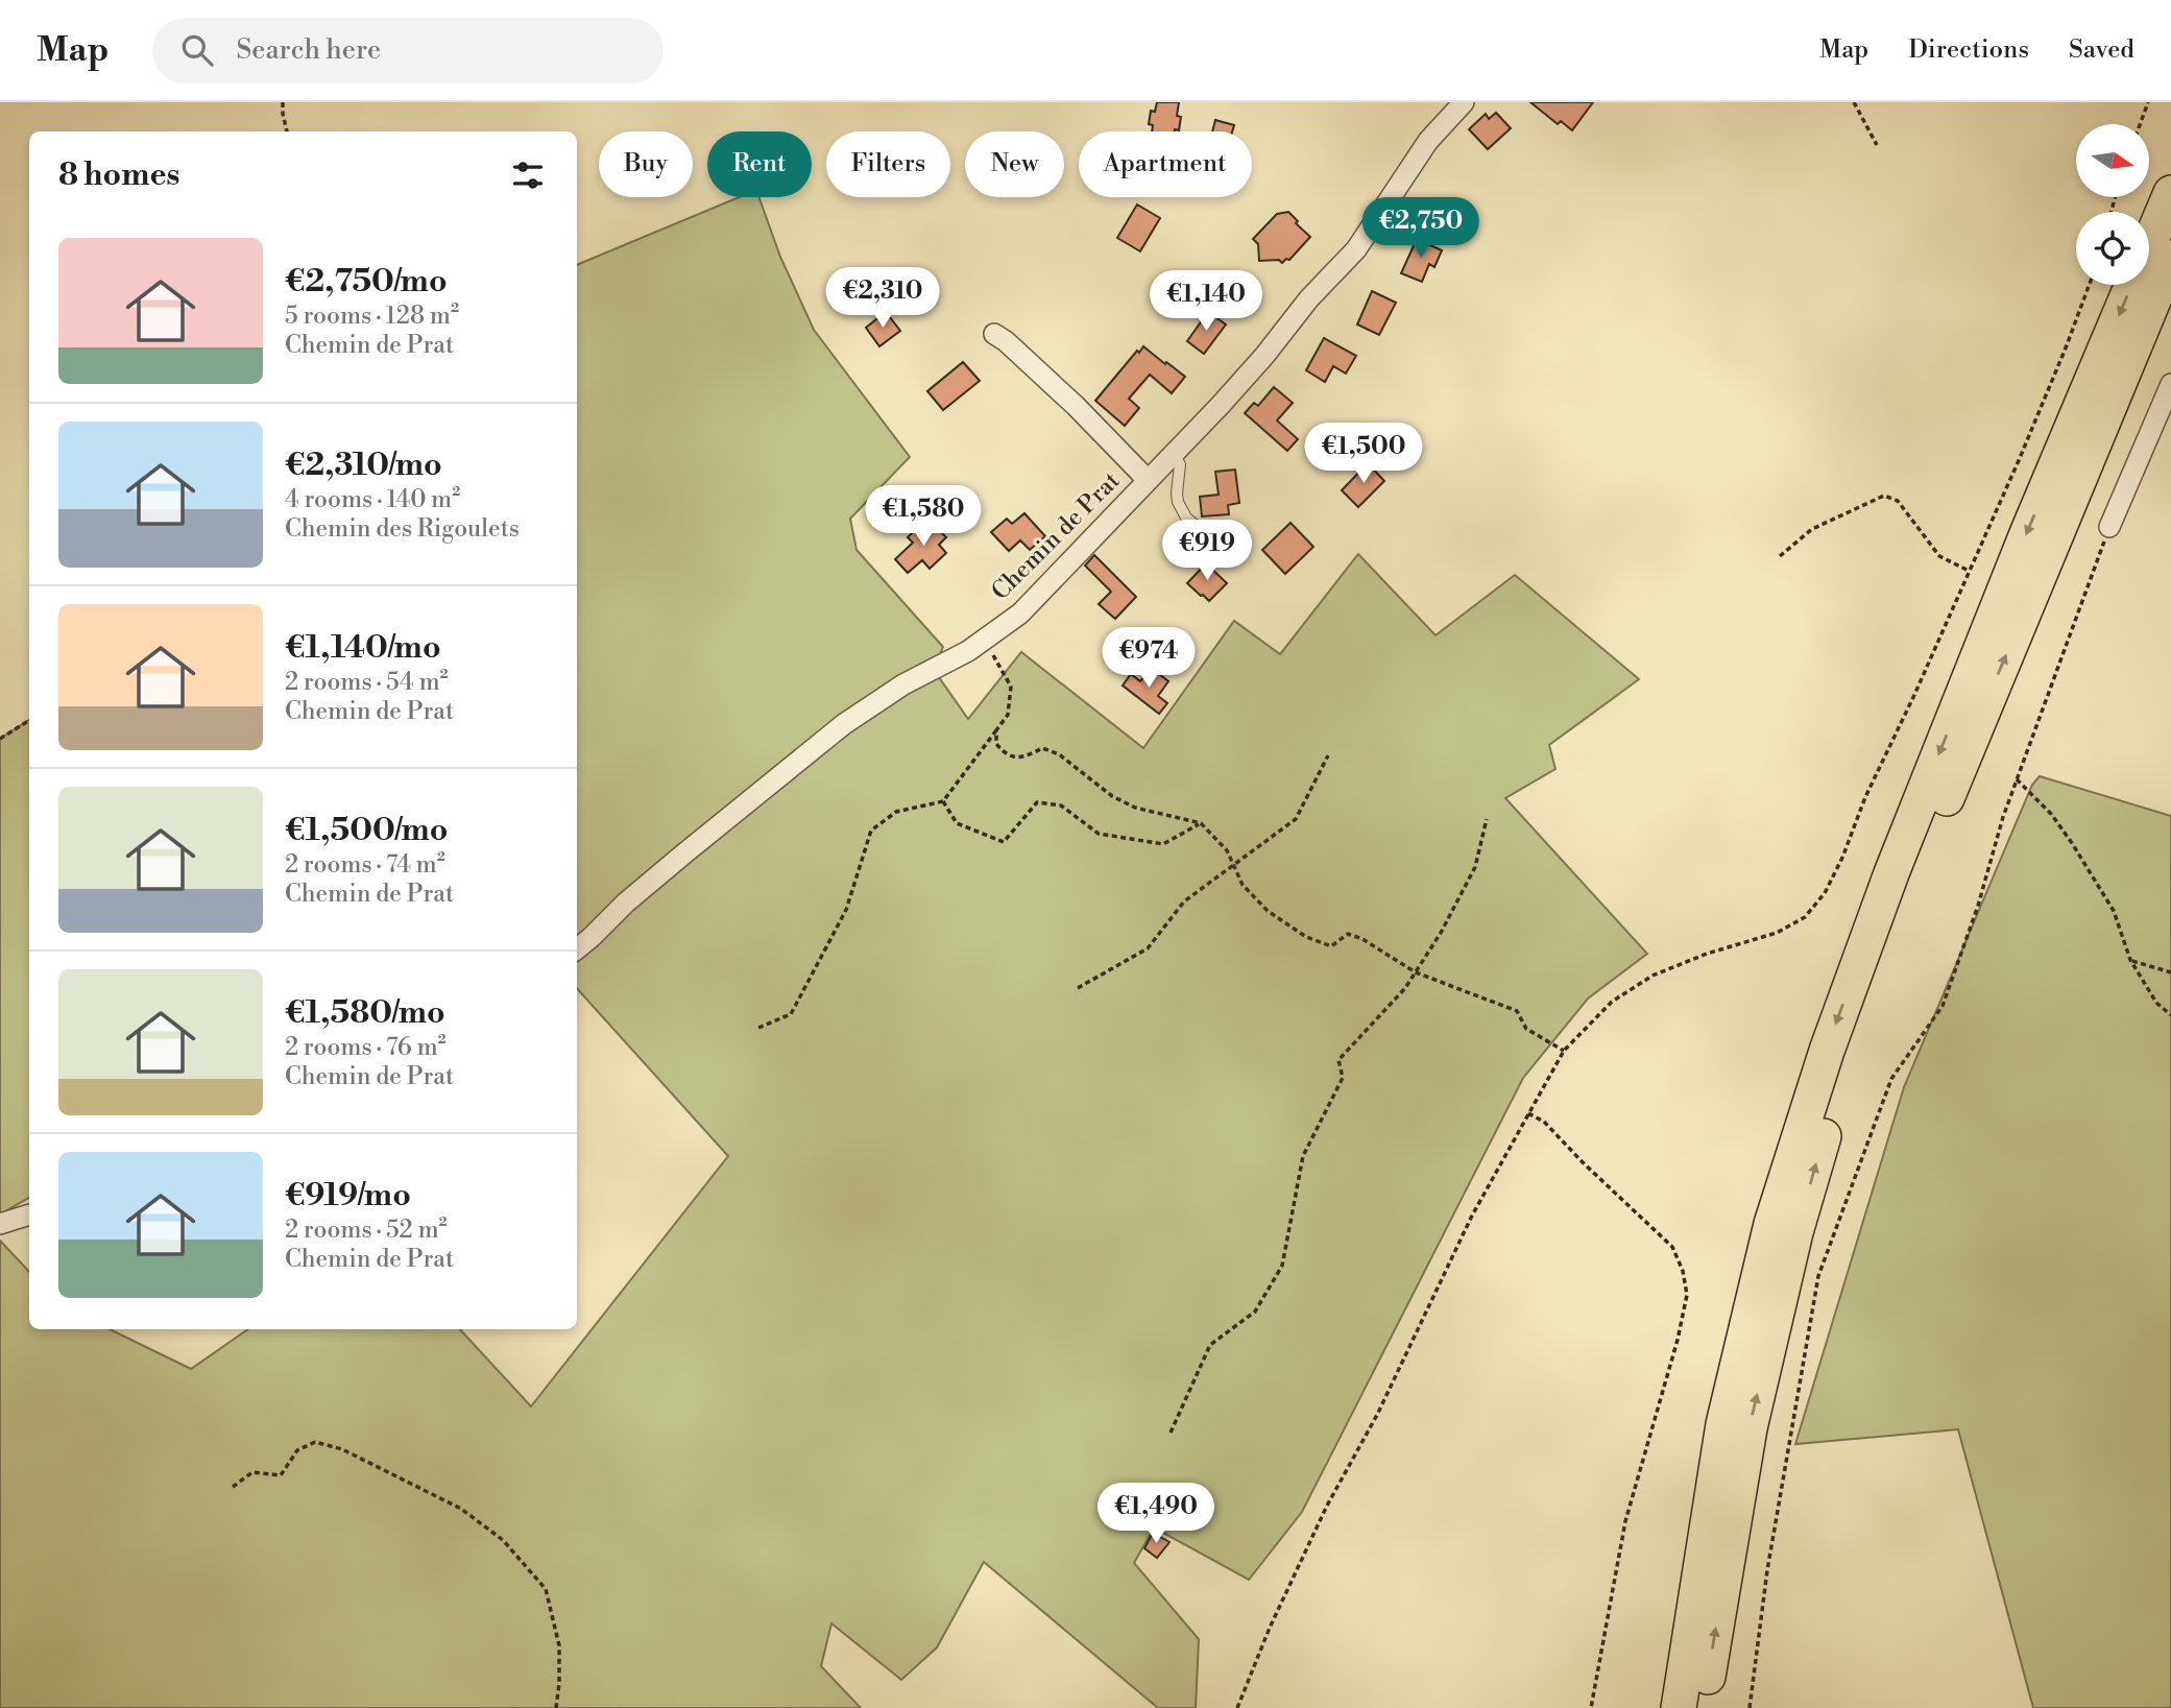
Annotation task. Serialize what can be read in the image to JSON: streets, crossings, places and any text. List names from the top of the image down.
{
  "streets": {
    "street": ["Chemin de Prat"]
  },
  "north": "right",
  "page": {
    "header": "Map",
    "search": "Search here",
    "nav": ["Map", "Directions", "Saved"],
    "chip": [
      "Buy",
      "Rent",
      "Filters",
      "New",
      "Apartment"
    ],
    "heading": "8 homes",
    "price": [
      "€2,750",
      "€2,310",
      "€1,140",
      "€1,500",
      "€1,580",
      "€919",
      "€974",
      "€1,490"
    ],
    "list": [
      {
        "name": "€2,750/mo",
        "note": "5 rooms · 128 m² · Chemin de Prat"
      },
      {
        "name": "€2,310/mo",
        "note": "4 rooms · 140 m² · Chemin des Rigoulets"
      },
      {
        "name": "€1,140/mo",
        "note": "2 rooms · 54 m² · Chemin de Prat"
      },
      {
        "name": "€1,500/mo",
        "note": "2 rooms · 74 m² · Chemin de Prat"
      },
      {
        "name": "€1,580/mo",
        "note": "2 rooms · 76 m² · Chemin de Prat"
      },
      {
        "name": "€919/mo",
        "note": "2 rooms · 52 m² · Chemin de Prat"
      }
    ]
  }
}
